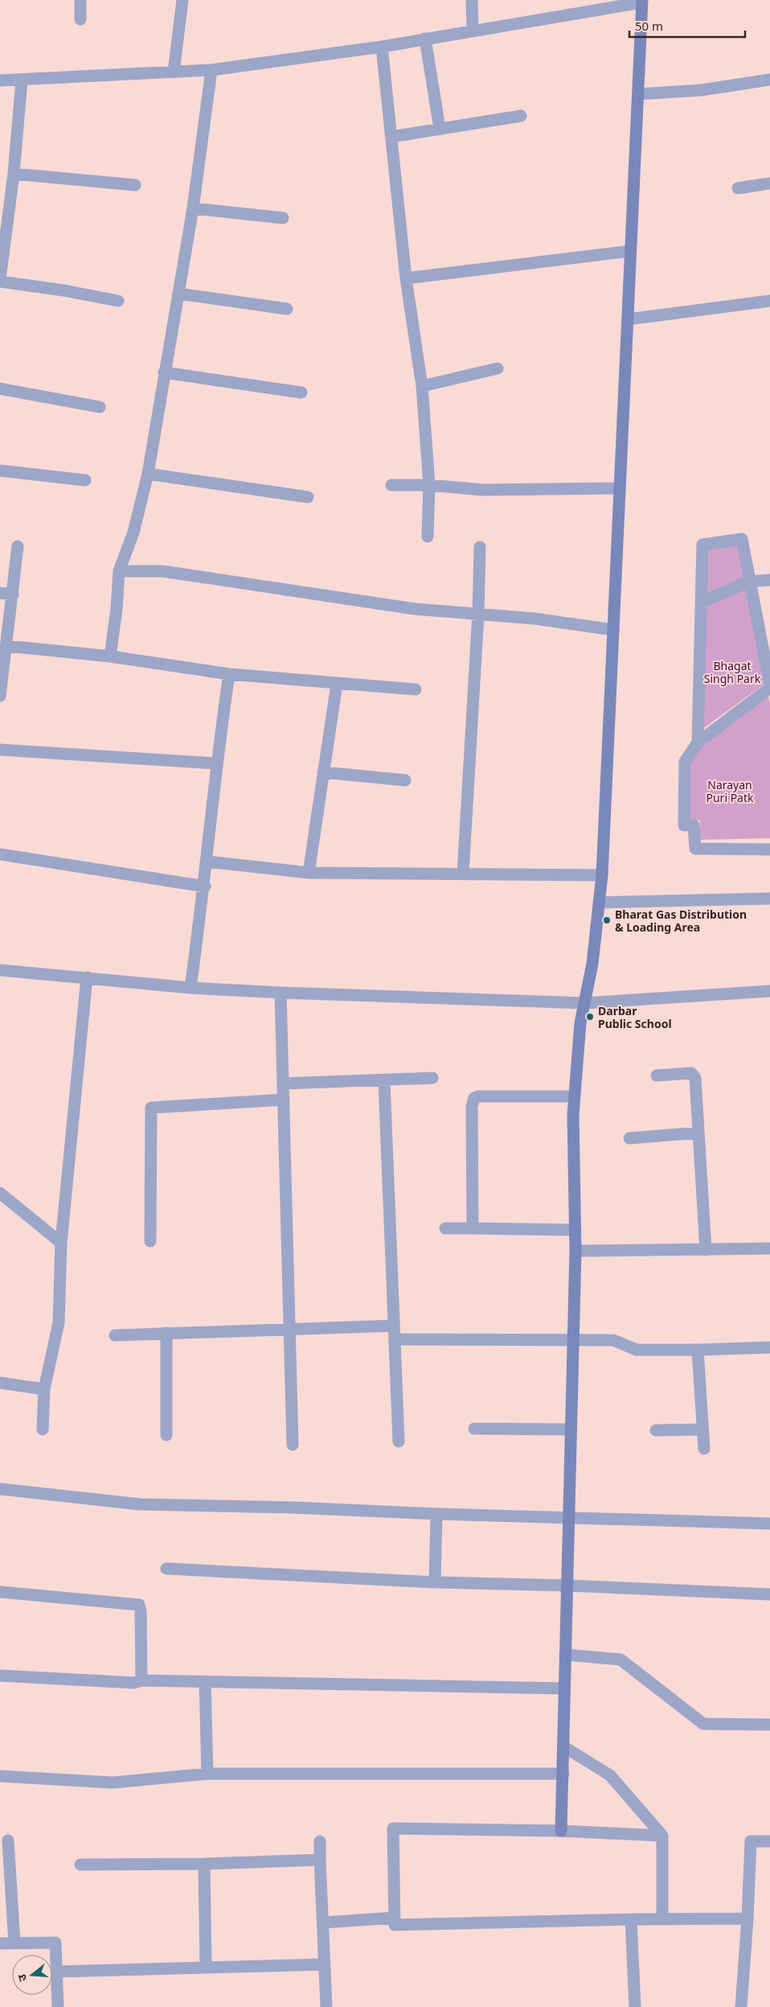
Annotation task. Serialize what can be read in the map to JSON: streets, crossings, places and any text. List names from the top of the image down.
{
  "parks": ["Bhagat Singh Park", "Narayan Puri Patk"],
  "places": ["Bharat Gas Distribution & Loading Area", "Darbar Public School"],
  "scale_bar": "50 m",
  "north": "left"
}
